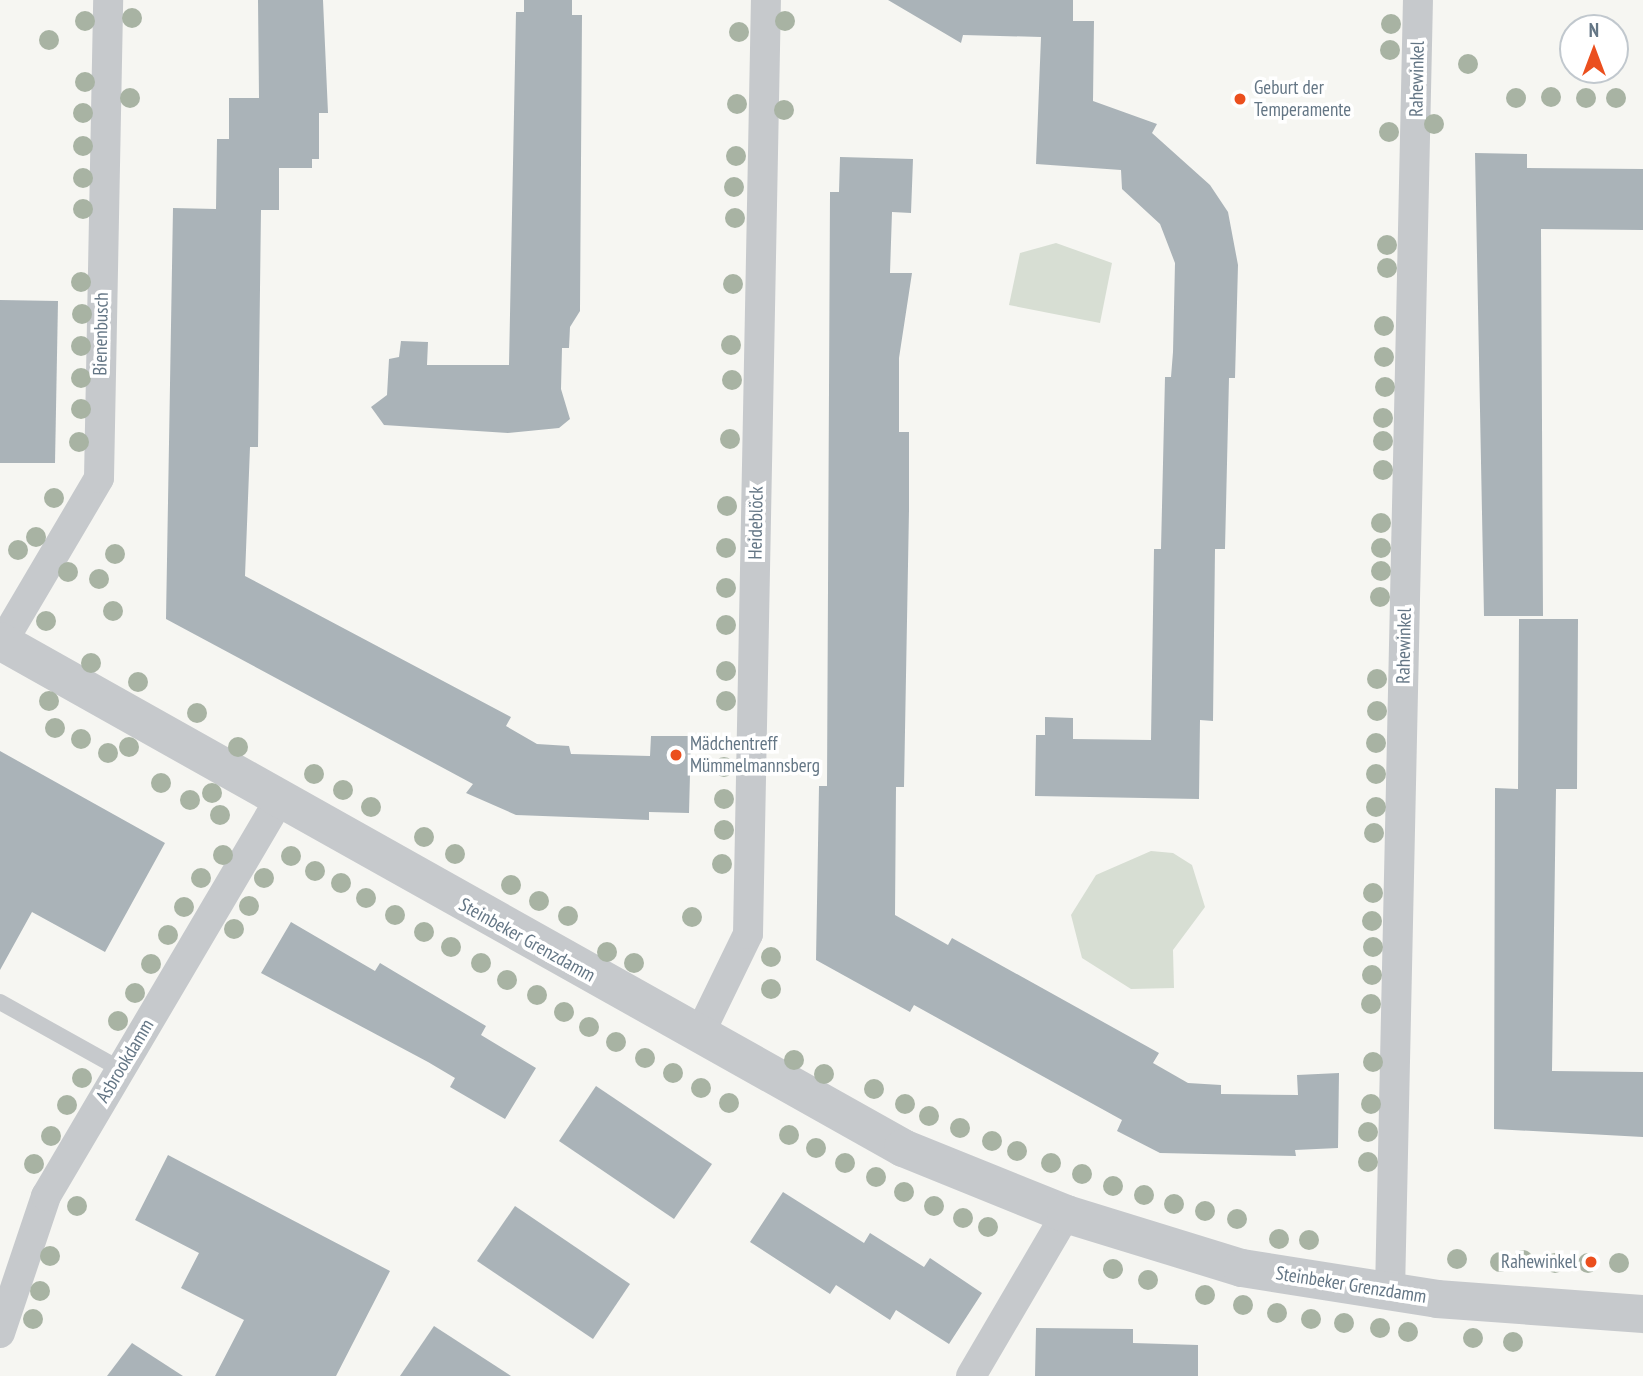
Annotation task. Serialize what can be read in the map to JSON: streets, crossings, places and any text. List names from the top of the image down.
{
  "streets": {
    "street": [
      "Rahewinkel",
      "Bienenbusch",
      "Heideblöck",
      "Steinbeker Grenzdamm",
      "Asbrookdamm"
    ]
  },
  "crossings": [
    ["Rahewinkel", "Steinbeker Grenzdamm"],
    ["Bienenbusch", "Steinbeker Grenzdamm"],
    ["Heideblöck", "Steinbeker Grenzdamm"],
    ["Steinbeker Grenzdamm", "Asbrookdamm"]
  ],
  "places": ["Geburt der Temperamente", "Mädchentreff Mümmelmannsberg", "Rahewinkel"],
  "north": "top"
}
